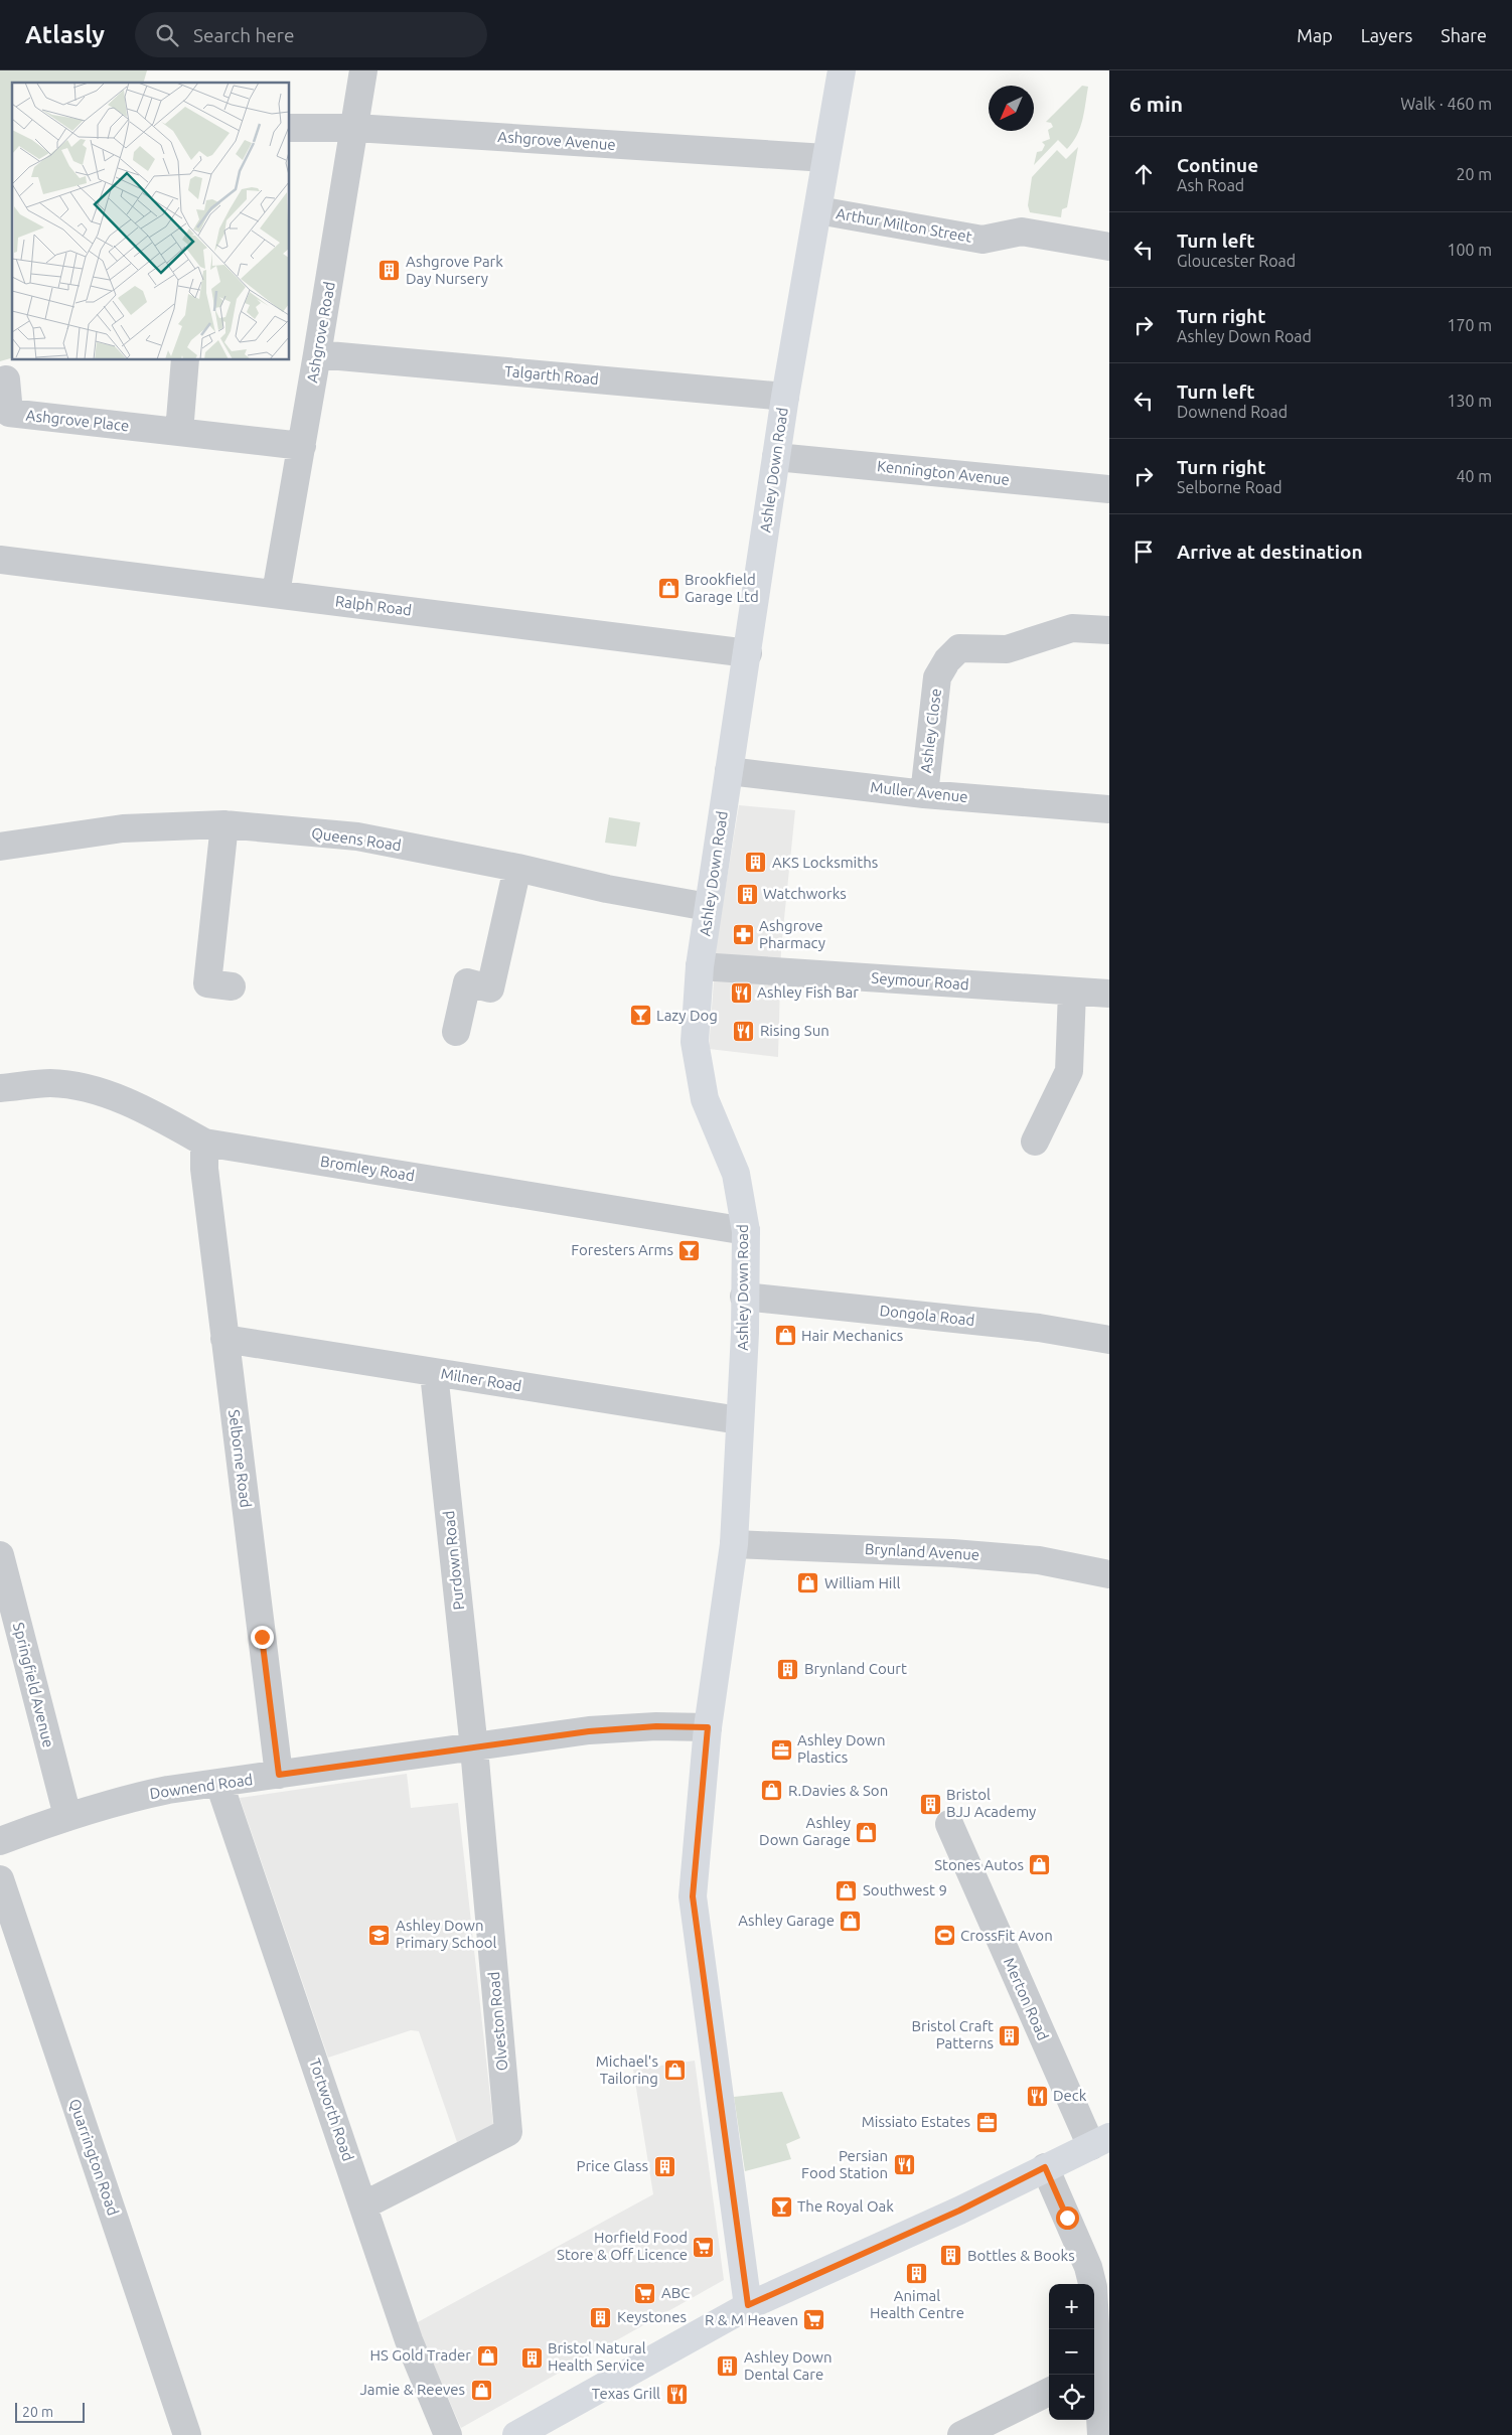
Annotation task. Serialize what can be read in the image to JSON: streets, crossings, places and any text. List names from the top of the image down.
{
  "streets": {
    "main road": ["Ashley Down Road"],
    "street": [
      "Ashgrove Avenue",
      "Arthur Milton Street",
      "Ashgrove Road",
      "Talgarth Road",
      "Ashgrove Place",
      "Kennington Avenue",
      "Ralph Road",
      "Ashley Close",
      "Muller Avenue",
      "Queens Road",
      "Seymour Road",
      "Bromley Road",
      "Dongola Road",
      "Milner Road",
      "Selborne Road",
      "Brynland Avenue",
      "Purdown Road",
      "Springfield Avenue",
      "Downend Road",
      "Merton Road",
      "Olveston Road",
      "Tortworth Road",
      "Quarrington Road"
    ]
  },
  "crossings": [
    ["Ashgrove Avenue", "Ashgrove Road"],
    ["Ashgrove Avenue", "Ashley Down Road"],
    ["Arthur Milton Street", "Ashley Down Road"],
    ["Ashgrove Road", "Talgarth Road"],
    ["Ashgrove Road", "Ashgrove Place"],
    ["Ashgrove Road", "Ralph Road"],
    ["Talgarth Road", "Ashley Down Road"],
    ["Ashley Down Road", "Kennington Avenue"],
    ["Ashley Down Road", "Ralph Road"],
    ["Ashley Down Road", "Muller Avenue"],
    ["Ashley Down Road", "Queens Road"],
    ["Ashley Down Road", "Seymour Road"],
    ["Ashley Down Road", "Bromley Road"],
    ["Ashley Down Road", "Dongola Road"],
    ["Ashley Down Road", "Milner Road"],
    ["Ashley Down Road", "Brynland Avenue"],
    ["Ashley Down Road", "Downend Road"],
    ["Ashley Close", "Muller Avenue"],
    ["Bromley Road", "Selborne Road"],
    ["Milner Road", "Selborne Road"],
    ["Milner Road", "Purdown Road"],
    ["Selborne Road", "Downend Road"],
    ["Purdown Road", "Downend Road"],
    ["Purdown Road", "Olveston Road"],
    ["Springfield Avenue", "Downend Road"],
    ["Downend Road", "Olveston Road"],
    ["Downend Road", "Tortworth Road"],
    ["Olveston Road", "Tortworth Road"]
  ],
  "places": {
    "building": [
      "Ashgrove Park Day Nursery",
      "AKS Locksmiths",
      "Watchworks",
      "Brynland Court",
      "Bristol BJJ Academy",
      "Bristol Craft Patterns",
      "Price Glass",
      "Bottles & Books",
      "Animal Health Centre",
      "Keystones",
      "Bristol Natural Health Service",
      "Ashley Down Dental Care"
    ],
    "shop": [
      "Brookfield Garage Ltd",
      "Hair Mechanics",
      "William Hill",
      "R.Davies & Son",
      "Ashley Down Garage",
      "Stones Autos",
      "Southwest 9",
      "Ashley Garage",
      "Michael's Tailoring",
      "HS Gold Trader",
      "Jamie & Reeves"
    ],
    "pharmacy": ["Ashgrove Pharmacy"],
    "restaurant": [
      "Ashley Fish Bar",
      "Rising Sun",
      "Deck",
      "Persian Food Station",
      "Texas Grill"
    ],
    "bar": ["Lazy Dog", "Foresters Arms", "The Royal Oak"],
    "office": ["Ashley Down Plastics", "Missiato Estates"],
    "school or university": ["Ashley Down Primary School"],
    "sports": ["CrossFit Avon"],
    "supermarket": ["Horfield Food Store & Off Licence", "ABC", "R & M Heaven"]
  },
  "scale_bar": "20 m",
  "north": "bottom left",
  "page": {
    "header": "Atlasly",
    "search": "Search here",
    "nav": ["Map", "Layers", "Share"],
    "heading": ["6 min", "Walk · 460 m"],
    "list": [
      ["Continue", "Ash Road", "20 m"],
      ["Turn left", "Gloucester Road", "100 m"],
      ["Turn right", "Ashley Down Road", "170 m"],
      ["Turn left", "Downend Road", "130 m"],
      ["Turn right", "Selborne Road", "40 m"],
      "Arrive at destination"
    ],
    "map_buttons": ["+", "−"],
    "scale": "20 m"
  }
}
